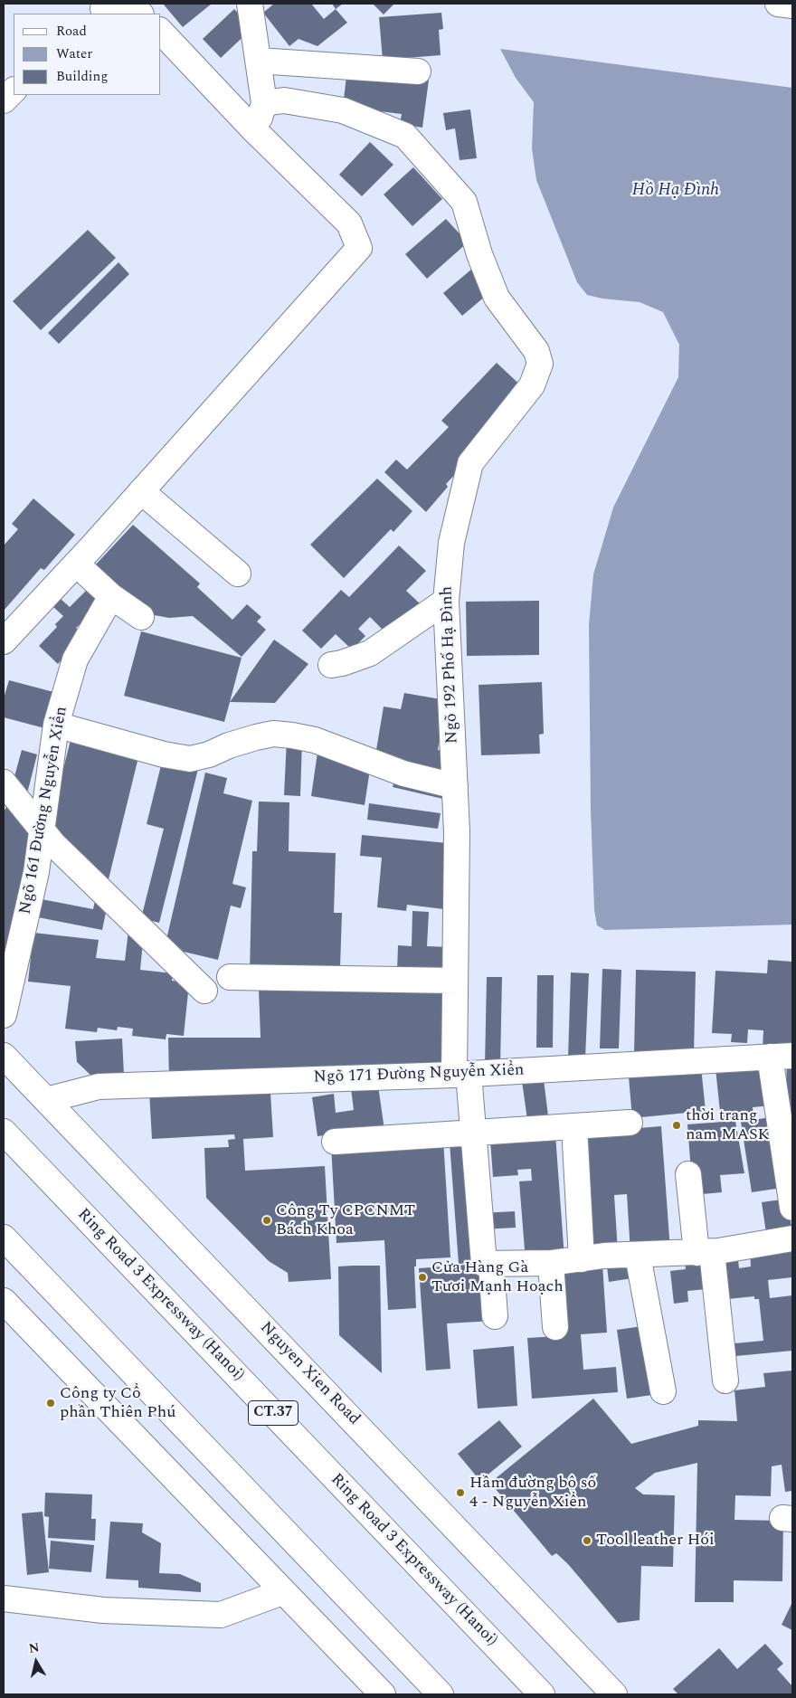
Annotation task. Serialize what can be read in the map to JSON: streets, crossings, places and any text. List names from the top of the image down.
{
  "streets": {
    "main road": [
      "Ngõ 192 Phố Hạ Đình",
      "Ngõ 161 Đường Nguyễn Xiển",
      "Ngõ 171 Đường Nguyễn Xiển",
      "Ring Road 3 Expressway (Hanoi)",
      "Nguyen Xien Road",
      "CT.37"
    ]
  },
  "crossings": [
    ["Ngõ 192 Phố Hạ Đình", "Ngõ 171 Đường Nguyễn Xiển"],
    ["Ngõ 171 Đường Nguyễn Xiển", "Nguyen Xien Road"]
  ],
  "water": ["Hồ Hạ Đình"],
  "places": [
    "thời trang nam MASK",
    "Công Ty CPCNMT Bách Khoa",
    "Cửa Hàng Gà Tươi Mạnh Hoạch",
    "Công ty Cổ phần Thiên Phú",
    "Hầm đường bộ số 4 - Nguyễn Xiển",
    "Tool leather Hói"
  ],
  "legend": ["Road", "Water", "Building"],
  "north": "top"
}
